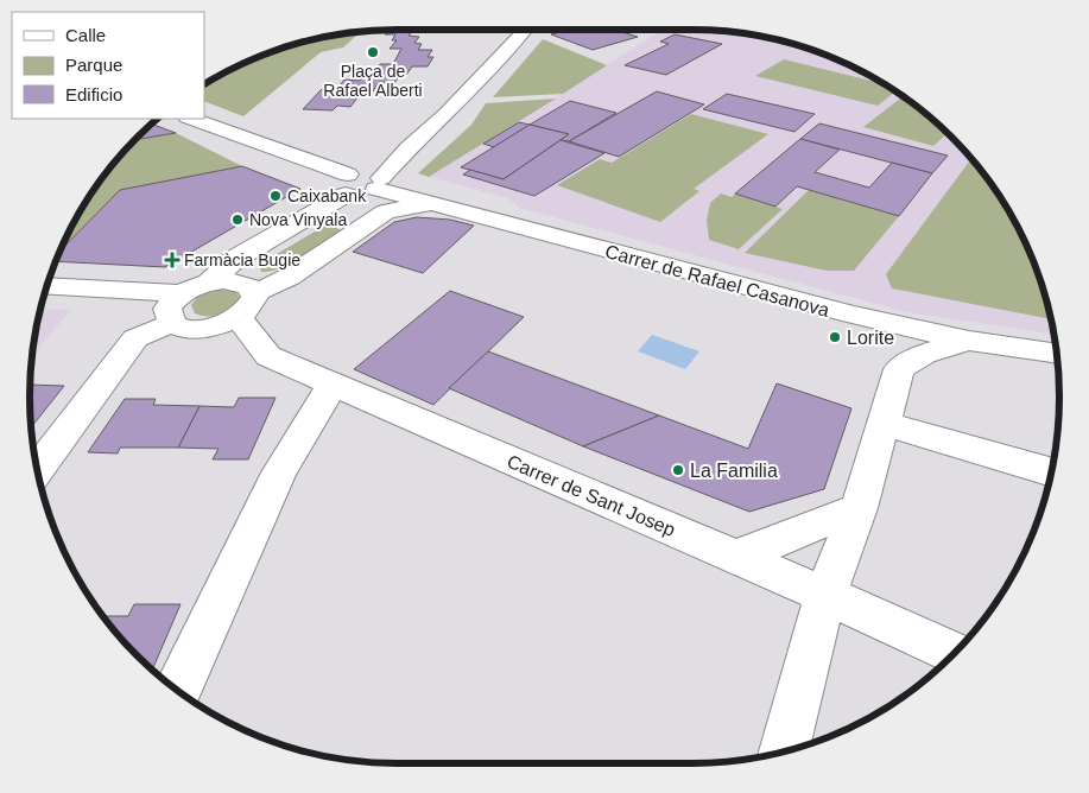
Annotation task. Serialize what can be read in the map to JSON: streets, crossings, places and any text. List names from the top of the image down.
{
  "streets": {
    "street": ["Carrer de Rafael Casanova", "Carrer de Sant Josep"]
  },
  "places": {
    "other": [
      "Plaça de Rafael Alberti",
      "Caixabank",
      "Nova Vinyala",
      "Lorite",
      "La Familia"
    ],
    "health": ["Farmàcia Bugie"]
  },
  "legend": ["Calle", "Parque", "Edificio"]
}
